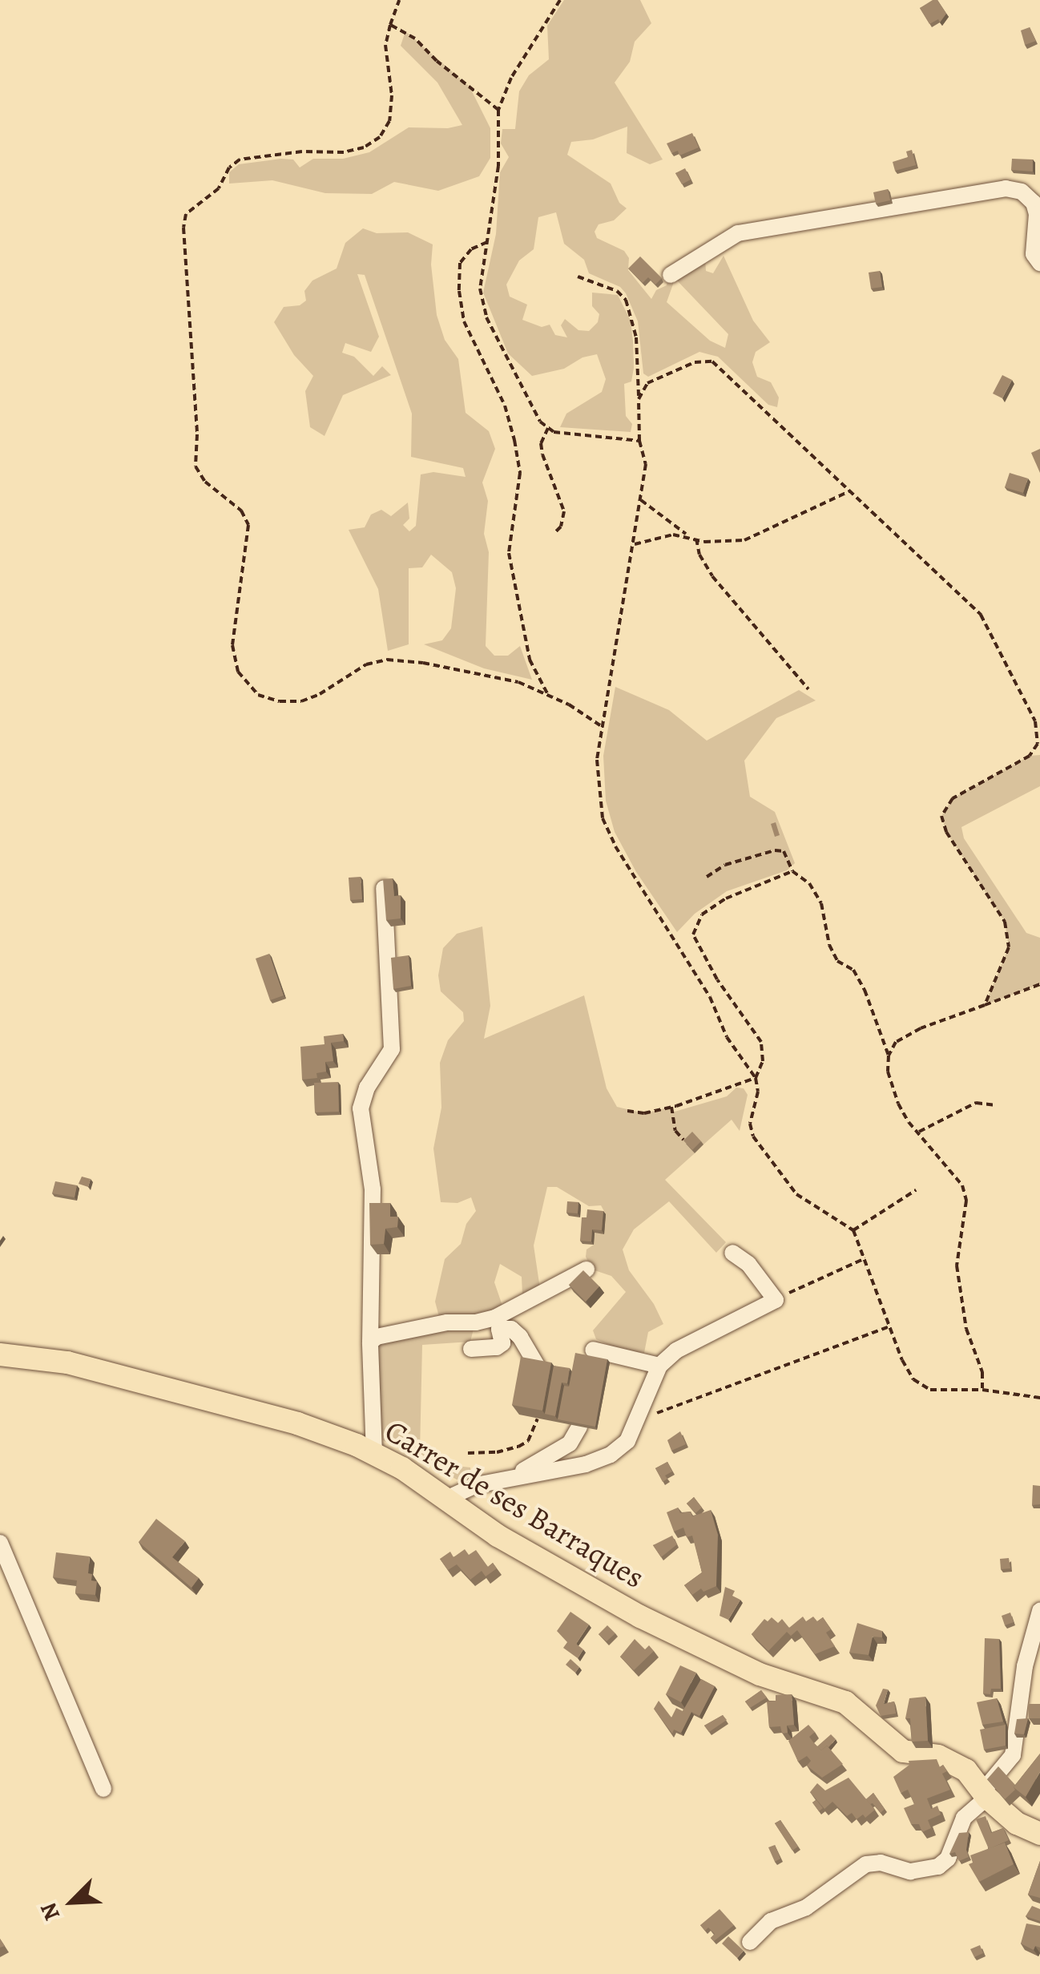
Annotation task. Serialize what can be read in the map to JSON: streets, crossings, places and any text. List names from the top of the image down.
{
  "streets": {
    "main road": ["Carrer de ses Barraques"]
  },
  "north": "bottom left"
}
